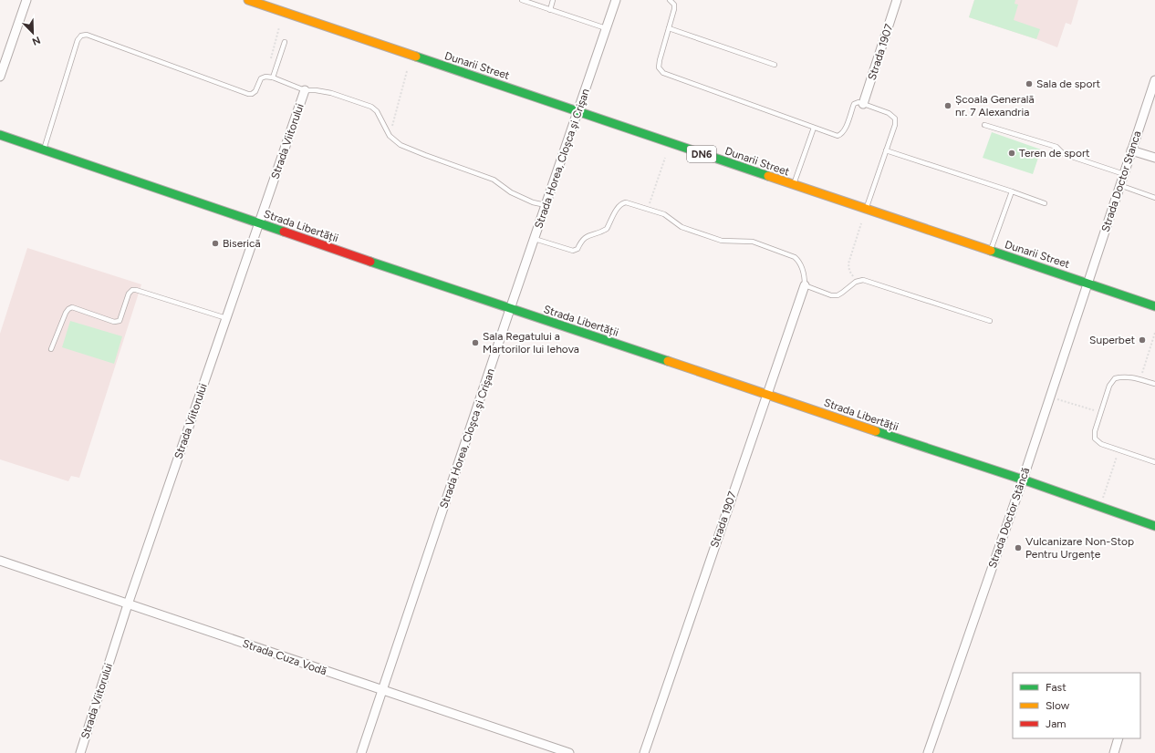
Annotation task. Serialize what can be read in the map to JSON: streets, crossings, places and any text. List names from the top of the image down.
{
  "streets": {
    "street": [
      "Strada 1907",
      "Dunarii Street",
      "Strada Viitorului",
      "DN6",
      "Strada Horea, Cloşca şi Crişan",
      "Strada Doctor Stanca",
      "Strada Libertății",
      "Strada Doctor Stâncă",
      "Strada Cuza Vodă"
    ]
  },
  "crossings": [
    ["Strada 1907", "Strada Libertății"],
    ["Dunarii Street", "Strada Horea, Cloşca şi Crişan"],
    ["Dunarii Street", "Strada Doctor Stanca"],
    ["Dunarii Street", "Strada Doctor Stâncă"],
    ["Strada Viitorului", "Strada Libertății"],
    ["Strada Viitorului", "Strada Cuza Vodă"],
    ["Strada Horea, Cloşca şi Crişan", "Strada Libertății"],
    ["Strada Horea, Cloşca şi Crişan", "Strada Cuza Vodă"],
    ["Strada Doctor Stanca", "Strada Doctor Stâncă"],
    ["Strada Libertății", "Strada Doctor Stâncă"]
  ],
  "places": [
    "Sala de sport",
    "Școala Generală nr. 7 Alexandria",
    "Teren de sport",
    "Biserică",
    "Superbet",
    "Sala Regatului a Martorilor lui Iehova",
    "Vulcanizare Non-Stop Pentru Urgențe"
  ],
  "legend": ["Fast", "Slow", "Jam"],
  "north": "bottom right"
}
